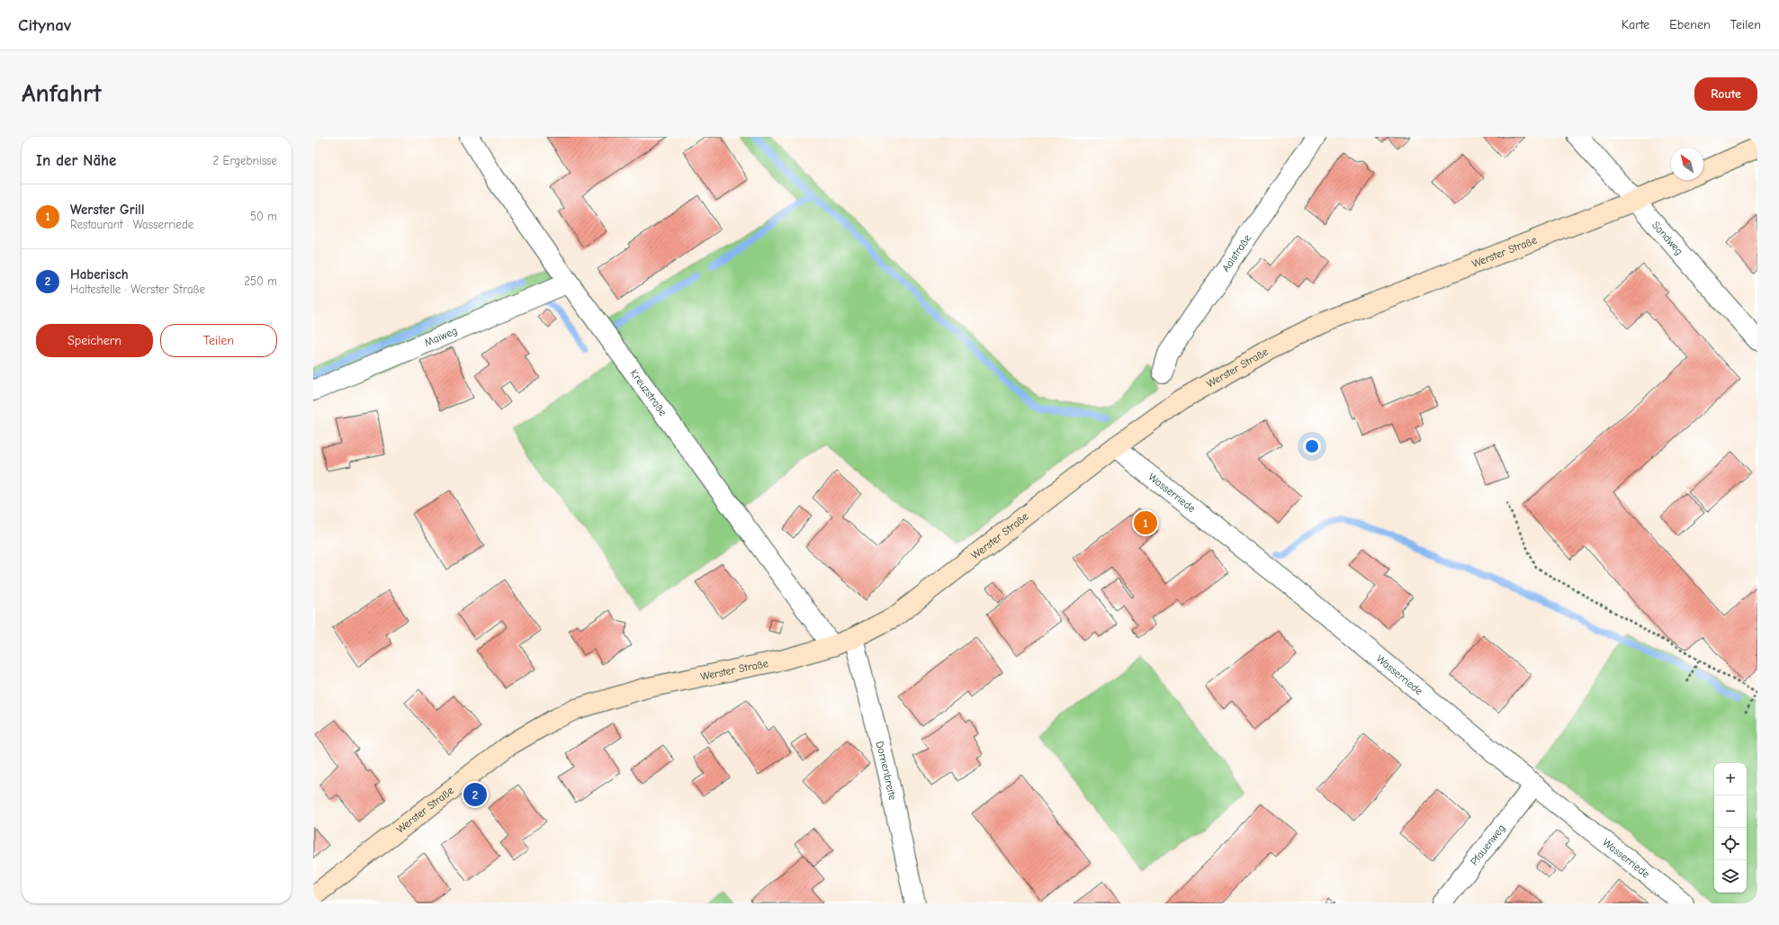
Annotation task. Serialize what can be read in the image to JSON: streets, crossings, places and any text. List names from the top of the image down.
{
  "streets": {
    "main road": ["Werster Straße"],
    "street": [
      "Sandweg",
      "Aalstraße",
      "Maiweg",
      "Kreuzstraße",
      "Wasserriede",
      "Dornenbreite",
      "Pfauenweg"
    ]
  },
  "crossings": [
    ["Sandweg", "Werster Straße"],
    ["Werster Straße", "Kreuzstraße"],
    ["Werster Straße", "Wasserriede"],
    ["Werster Straße", "Dornenbreite"],
    ["Maiweg", "Kreuzstraße"],
    ["Wasserriede", "Pfauenweg"]
  ],
  "north": "top left",
  "page": {
    "header": "Citynav",
    "nav": ["Karte", "Ebenen", "Teilen"],
    "buttons": [
      "Route",
      ["Speichern", "Teilen"]
    ],
    "title": "Anfahrt",
    "heading": ["In der Nähe", "2 Ergebnisse"],
    "list": [
      {
        "mark": "1",
        "name": "Werster Grill",
        "note": "Restaurant · Wasserriede",
        "value": "50 m"
      },
      {
        "mark": "2",
        "name": "Haberisch",
        "note": "Haltestelle · Werster Straße",
        "value": "250 m"
      }
    ],
    "pins": ["1", "2"],
    "map_buttons": ["+", "−"]
  }
}
